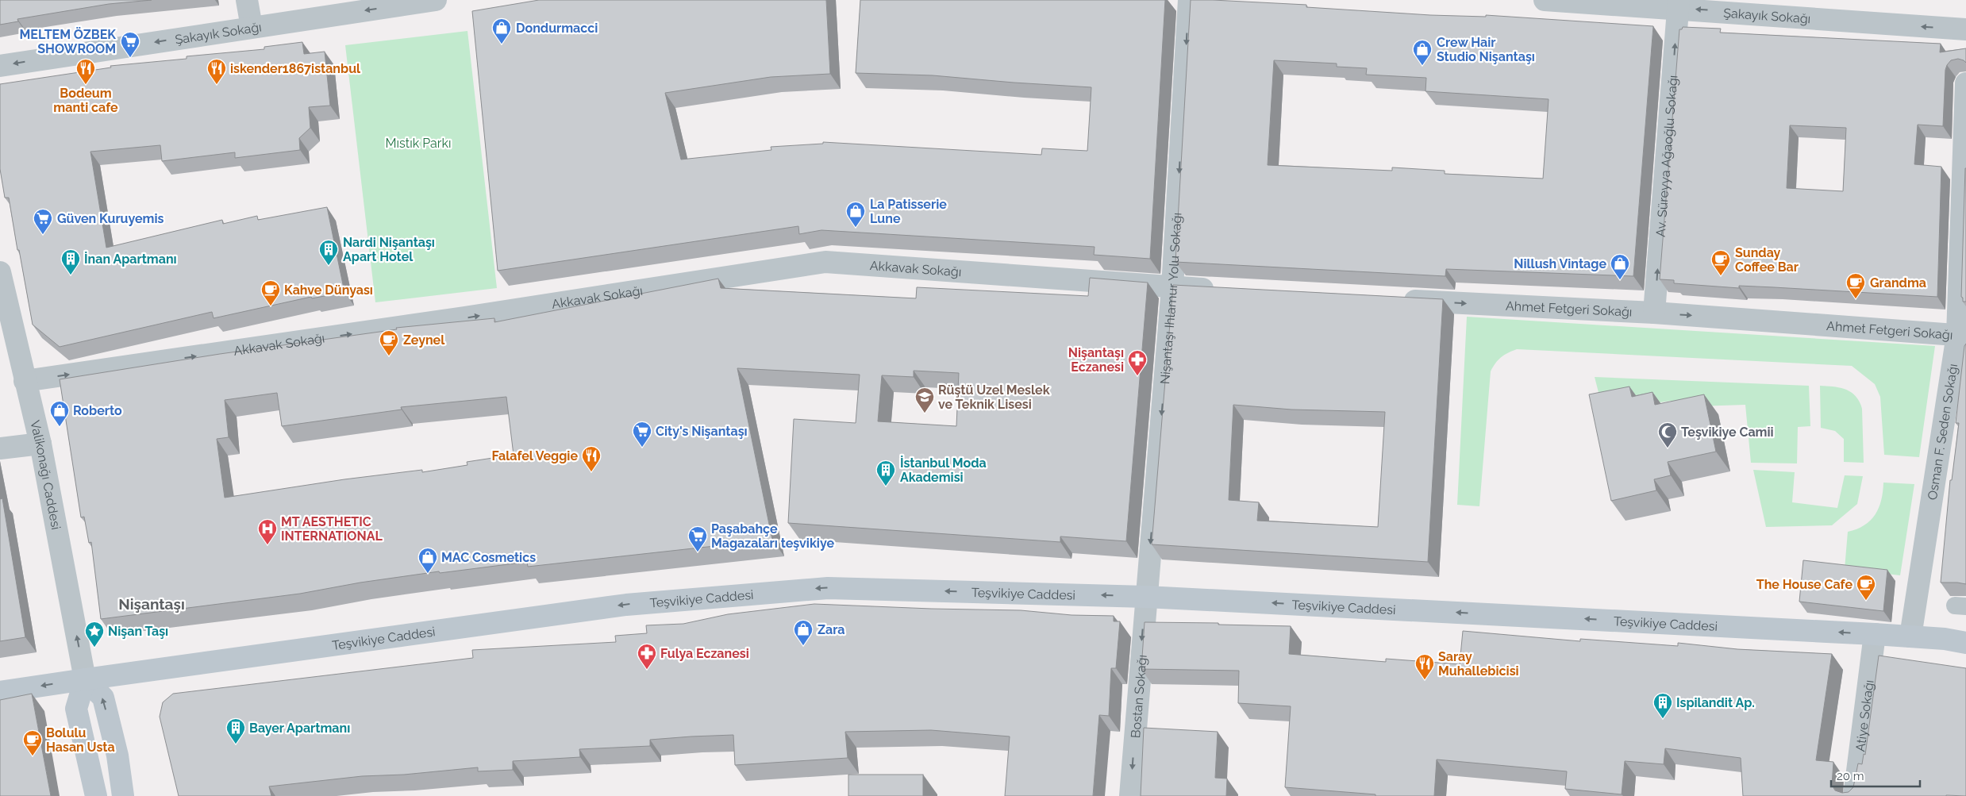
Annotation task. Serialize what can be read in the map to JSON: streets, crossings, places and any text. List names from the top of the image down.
{
  "streets": {
    "main road": ["Valikonağı Caddesi", "Teşvikiye Caddesi"],
    "street": [
      "Şakayık Sokağı",
      "Av. Süreyya Ağaoğlu Sokağı",
      "Akkavak Sokağı",
      "Nişantaşı Ihlamur Yolu Sokağı",
      "Ahmet Fetgeri Sokağı",
      "Osman F. Seden Sokağı",
      "Bostan Sokağı",
      "Atiye Sokağı"
    ]
  },
  "crossings": [
    ["Şakayık Sokağı", "Av. Süreyya Ağaoğlu Sokağı"],
    ["Av. Süreyya Ağaoğlu Sokağı", "Ahmet Fetgeri Sokağı"],
    ["Akkavak Sokağı", "Nişantaşı Ihlamur Yolu Sokağı"],
    ["Akkavak Sokağı", "Valikonağı Caddesi"],
    ["Nişantaşı Ihlamur Yolu Sokağı", "Teşvikiye Caddesi"],
    ["Nişantaşı Ihlamur Yolu Sokağı", "Bostan Sokağı"],
    ["Ahmet Fetgeri Sokağı", "Osman F. Seden Sokağı"],
    ["Osman F. Seden Sokağı", "Teşvikiye Caddesi"],
    ["Valikonağı Caddesi", "Teşvikiye Caddesi"],
    ["Teşvikiye Caddesi", "Bostan Sokağı"],
    ["Teşvikiye Caddesi", "Atiye Sokağı"]
  ],
  "one_way": [
    "Şakayık Sokağı",
    "Av. Süreyya Ağaoğlu Sokağı",
    "Akkavak Sokağı",
    "Nişantaşı Ihlamur Yolu Sokağı",
    "Ahmet Fetgeri Sokağı",
    "Valikonağı Caddesi",
    "Teşvikiye Caddesi",
    "Bostan Sokağı"
  ],
  "districts": ["Nişantaşı"],
  "parks": ["Mıstık Parkı"],
  "places": {
    "shop": [
      "Dondurmacci",
      "Crew Hair Studio Nişantaşı",
      "La Patisserie Lune",
      "Nillush Vintage",
      "Roberto",
      "MAC Cosmetics",
      "Zara"
    ],
    "supermarket": [
      "MELTEM ÖZBEK SHOWROOM",
      "Güven Kuruyemis",
      "City's Nişantaşı",
      "Paşabahçe Magazaları teşvikiye"
    ],
    "restaurant": [
      "Bodeum manti cafe",
      "iskender1867istanbul",
      "Falafel Veggie",
      "Saray Muhallebicisi"
    ],
    "building": [
      "Nardi Nişantaşı Apart Hotel",
      "İnan Apartmanı",
      "İstanbul Moda Akademisi",
      "Ispilandit Ap.",
      "Bayer Apartmanı"
    ],
    "cafe": [
      "Sunday Coffee Bar",
      "Grandma",
      "Kahve Dünyası",
      "Zeynel",
      "The House Cafe",
      "Bolulu Hasan Usta"
    ],
    "pharmacy": ["Nişantaşı Eczanesi", "Fulya Eczanesi"],
    "school or university": ["Rüştü Uzel Meslek ve Teknik Lisesi"],
    "mosque": ["Teşvikiye Camii"],
    "hospital": ["MT AESTHETIC INTERNATIONAL"],
    "place": ["Nişan Taşı"]
  },
  "scale_bar": "20 m"
}
